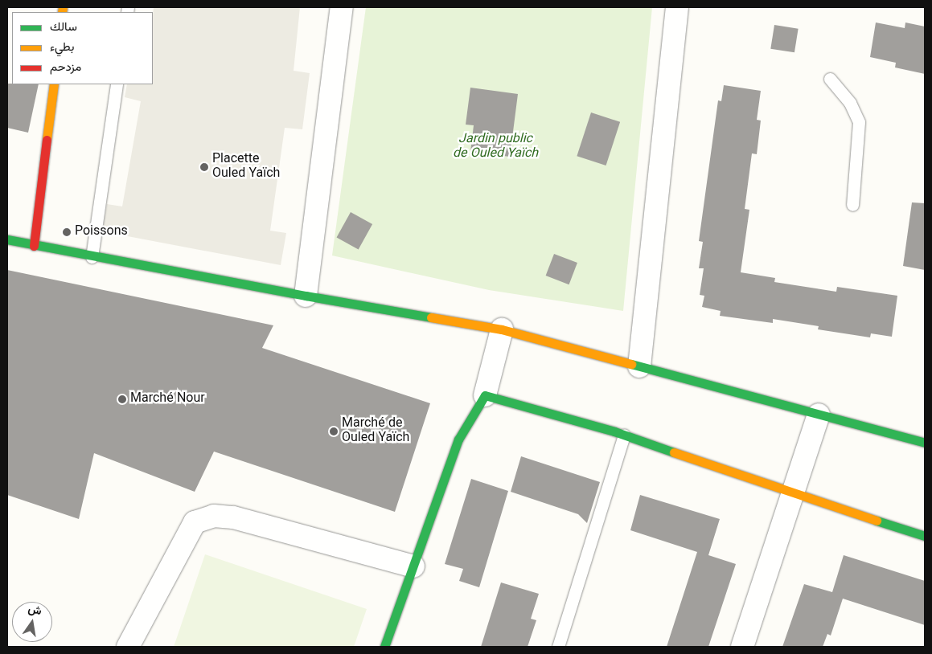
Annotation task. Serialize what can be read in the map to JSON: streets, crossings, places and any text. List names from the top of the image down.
{
  "parks": ["Jardin public de Ouled Yaïch"],
  "places": [
    "Placette Ouled Yaïch",
    "Poissons",
    "Marché Nour",
    "Marché de Ouled Yaïch"
  ],
  "legend": ["سالك", "بطيء", "مزدحم"],
  "north": "top"
}
